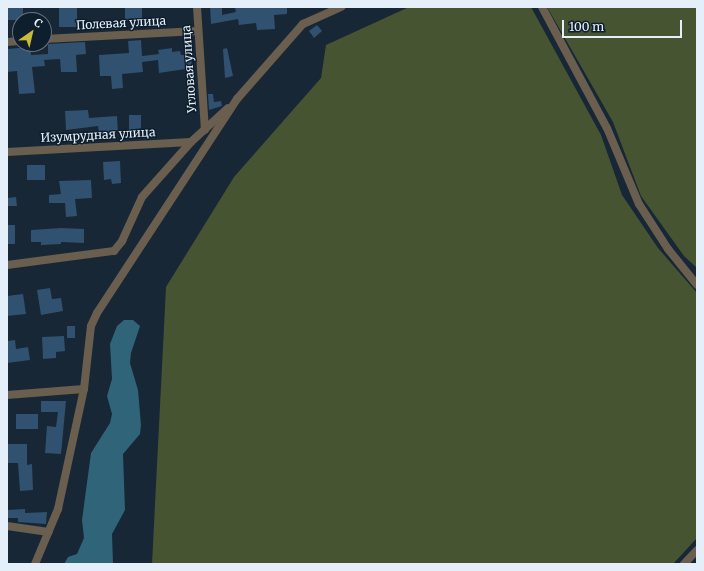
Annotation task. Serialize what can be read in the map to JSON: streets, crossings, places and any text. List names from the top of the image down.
{
  "streets": {
    "street": ["Полевая улица", "Угловая улица", "Изумрудная улица"]
  },
  "crossings": [
    ["Полевая улица", "Угловая улица"]
  ],
  "scale_bar": "100 m",
  "north": "top right"
}
